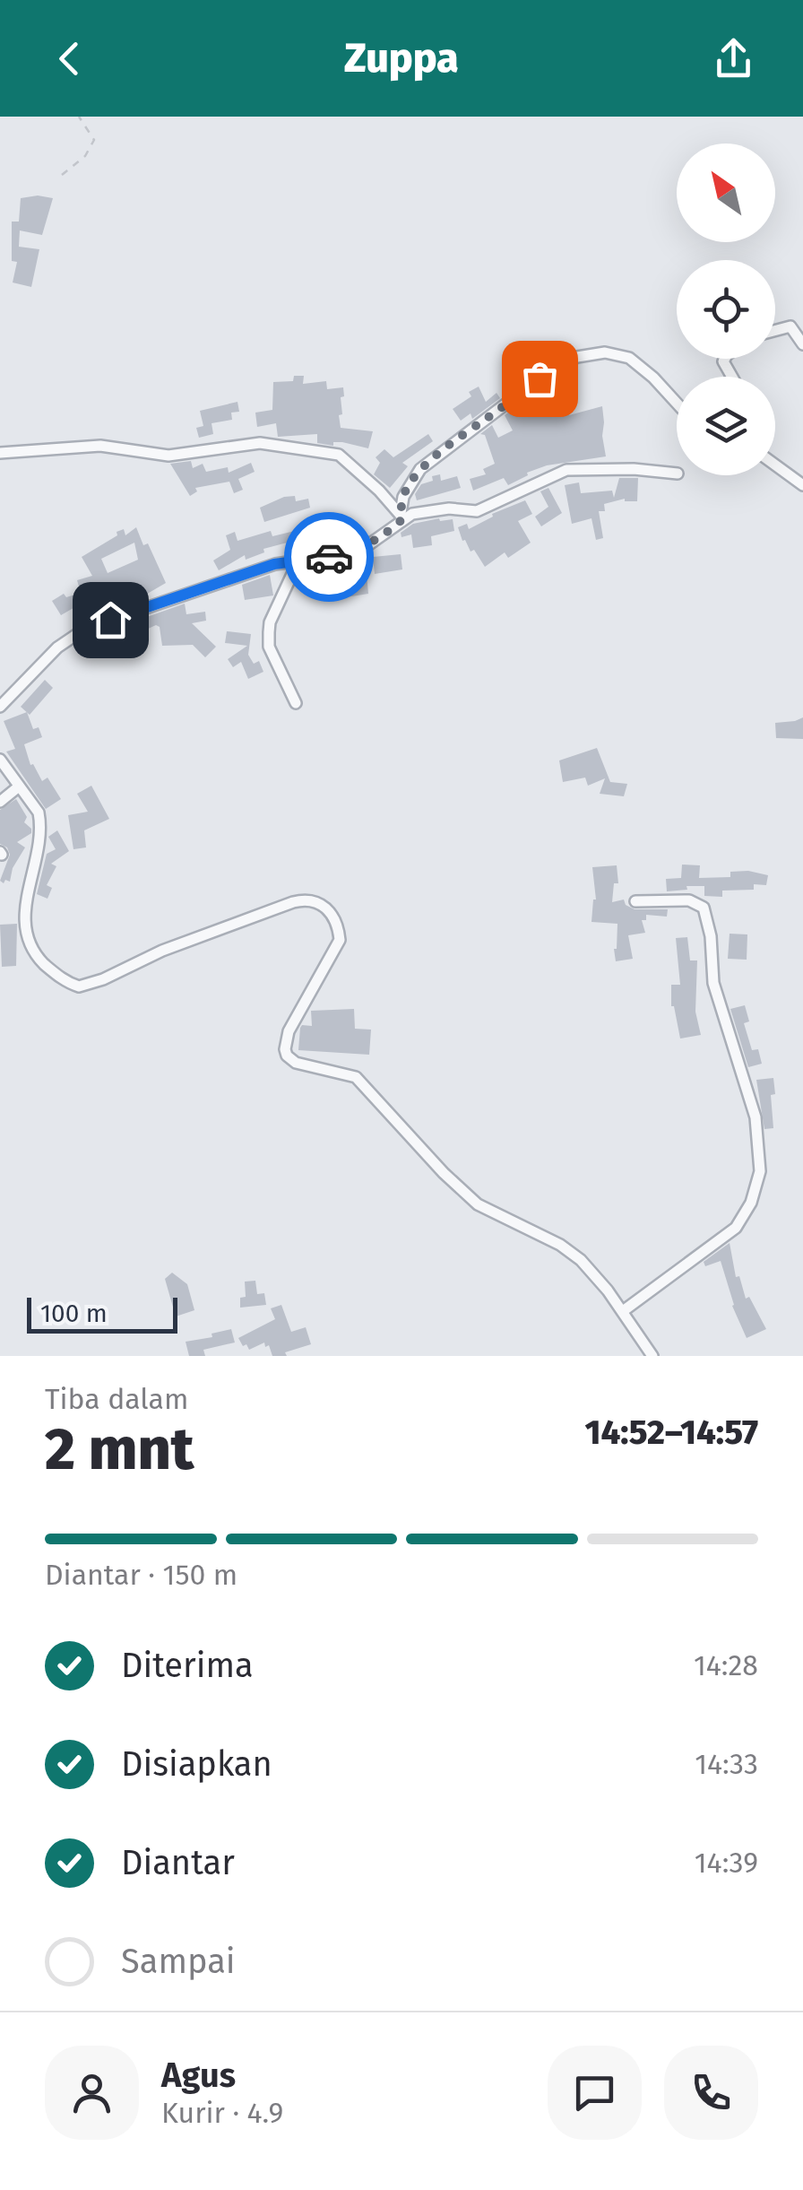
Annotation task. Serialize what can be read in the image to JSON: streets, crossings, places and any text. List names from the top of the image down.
{
  "scale_bar": "100 m",
  "north": "top left",
  "page": {
    "header": "Zuppa",
    "scale": "100 m",
    "heading": ["2 mnt", "Tiba dalam", "14:52–14:57"],
    "panel": ["Agus", "Kurir · 4.9"],
    "bar": "Diantar · 150 m",
    "list": [
      ["Diterima", "14:28"],
      ["Disiapkan", "14:33"],
      ["Diantar", "14:39"],
      "Sampai"
    ]
  }
}
